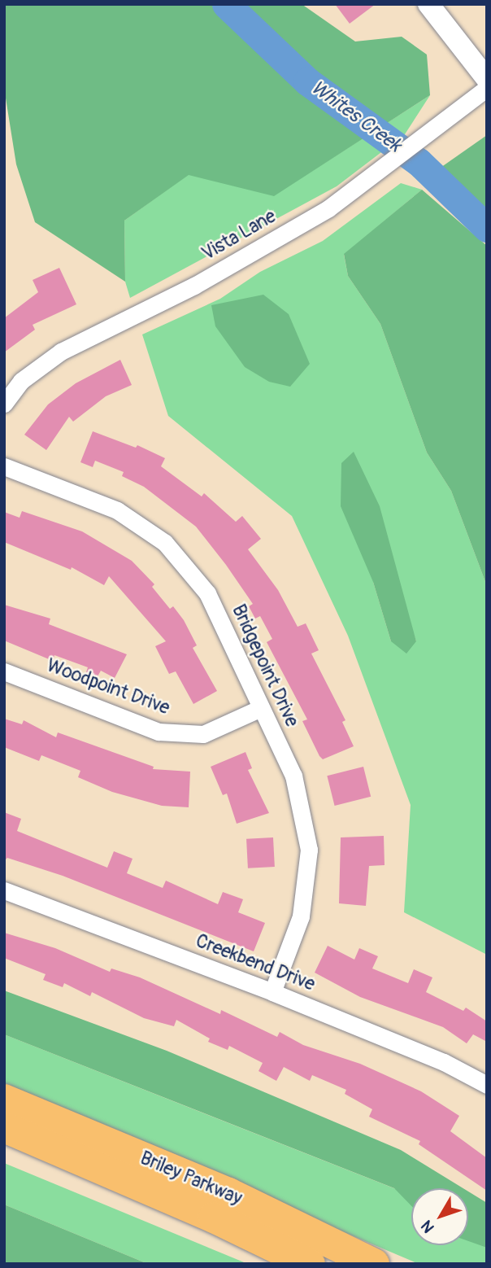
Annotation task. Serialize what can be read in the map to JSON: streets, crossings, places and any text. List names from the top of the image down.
{
  "streets": {
    "highway": ["Briley Parkway"],
    "street": [
      "Vista Lane",
      "Bridgepoint Drive",
      "Woodpoint Drive",
      "Creekbend Drive"
    ]
  },
  "crossings": [
    ["Bridgepoint Drive", "Woodpoint Drive"],
    ["Bridgepoint Drive", "Creekbend Drive"]
  ],
  "water": ["Whites Creek"],
  "north": "bottom left"
}
